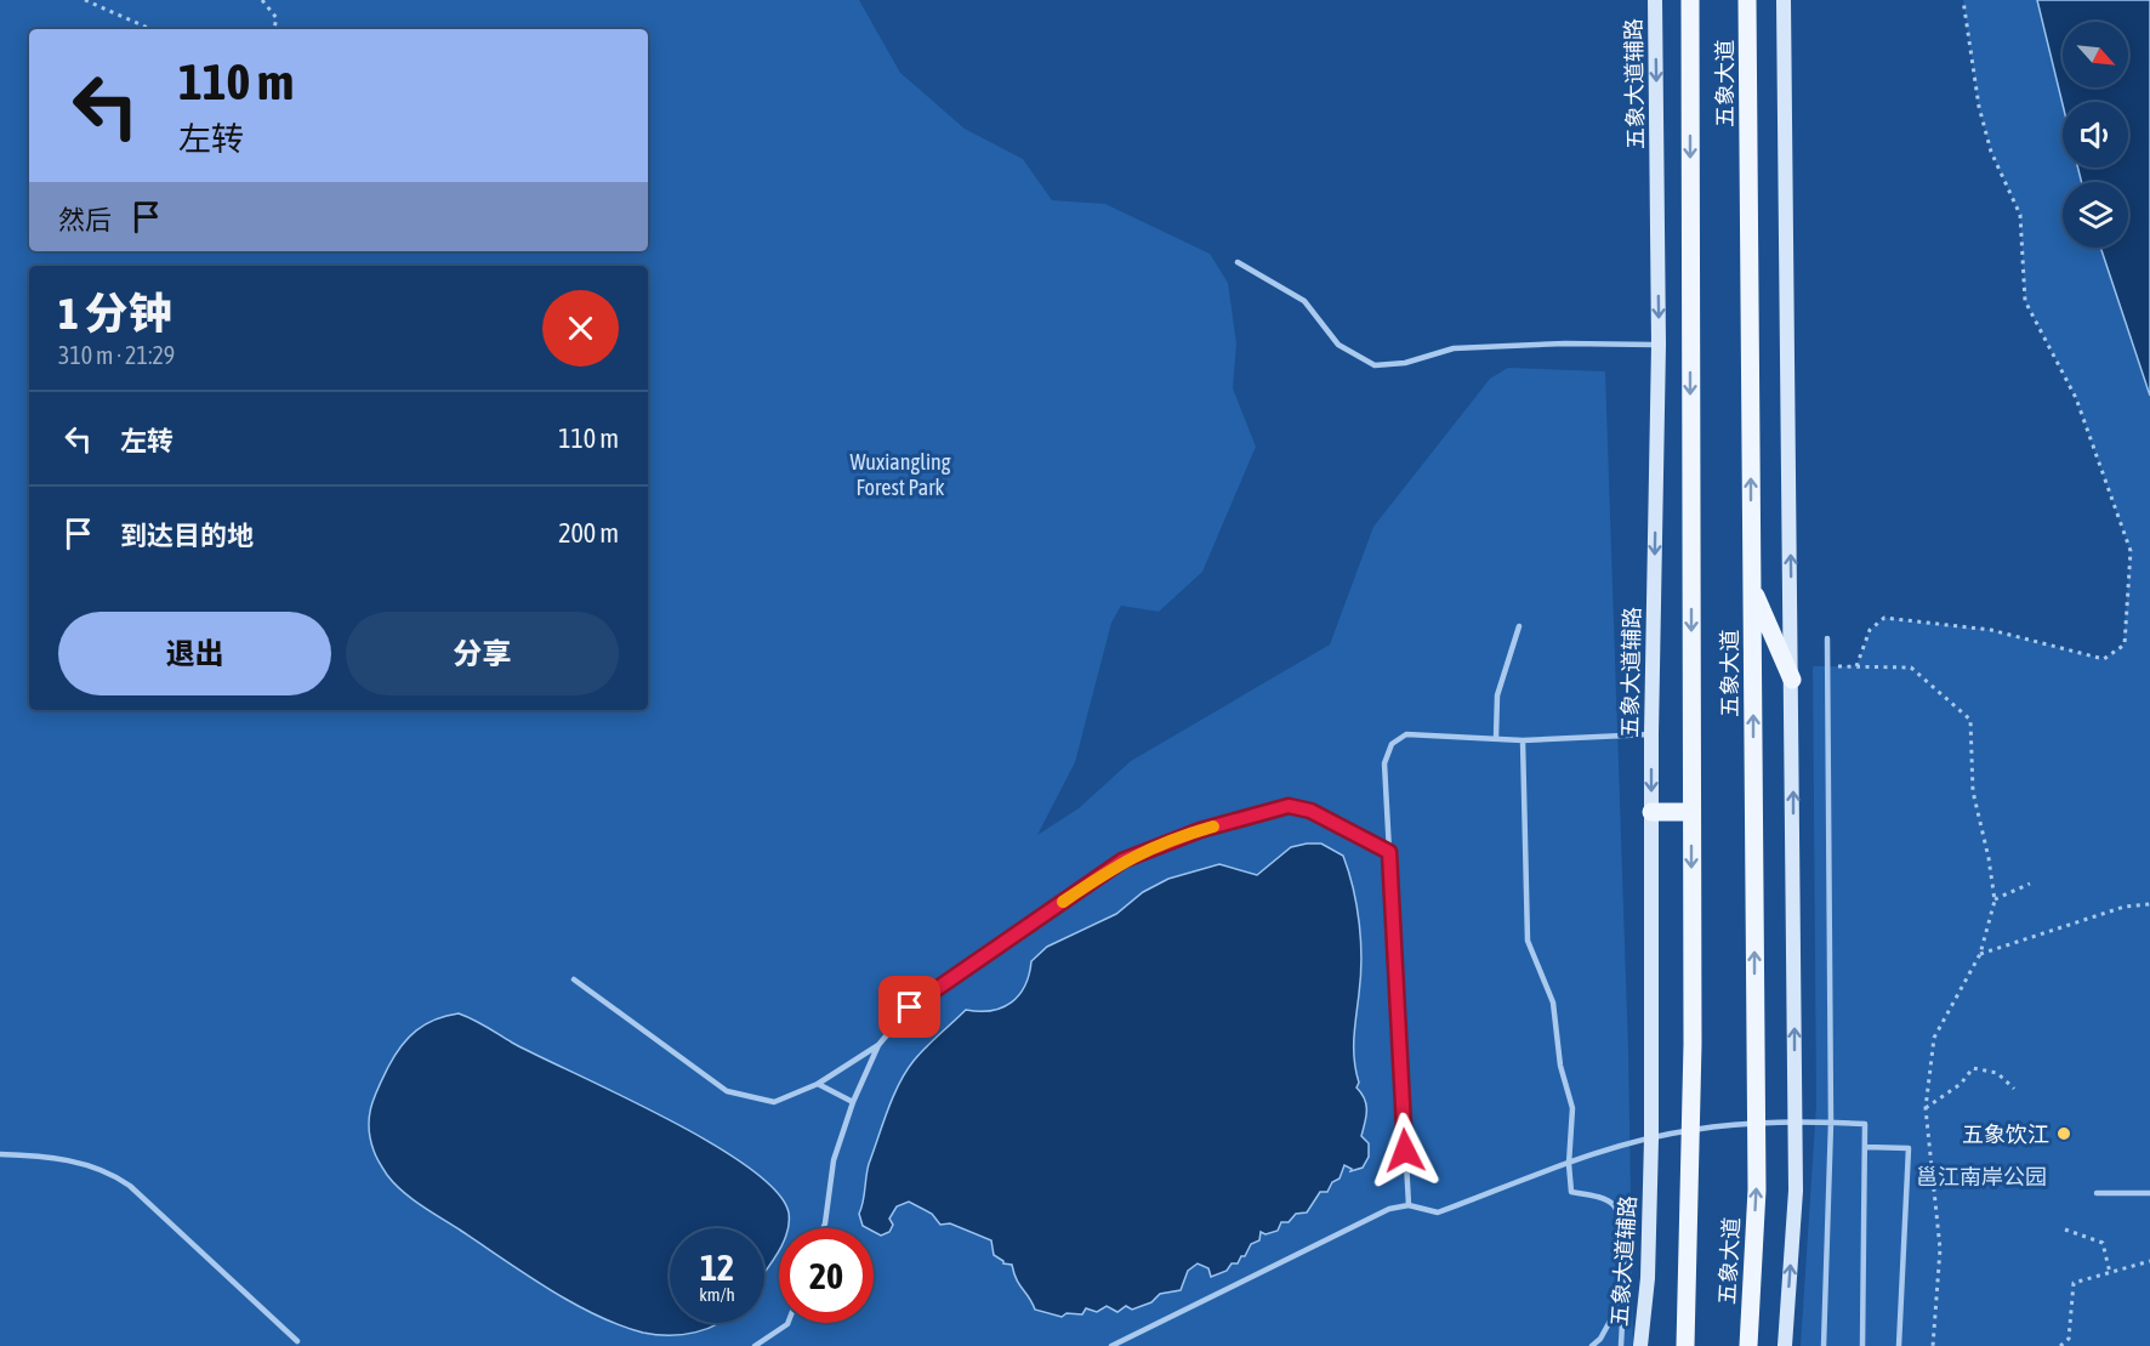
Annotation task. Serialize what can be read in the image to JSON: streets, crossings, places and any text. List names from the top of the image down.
{
  "streets": {
    "main road": ["五象大道"],
    "street": ["五象大道辅路"]
  },
  "parks": ["Wuxiangling Forest Park", "邕江南岸公园"],
  "places": ["五象饮江"],
  "north": "bottom right",
  "page": {
    "turn": ["110 m", "左转"],
    "then": "然后",
    "heading": ["1 分钟", "310 m · 21:29"],
    "list": [
      {
        "name": "左转",
        "value": "110 m"
      },
      {
        "name": "到达目的地",
        "value": "200 m"
      }
    ],
    "buttons": ["退出", "分享"],
    "speed": "12 km/h",
    "limit": "20"
  }
}
